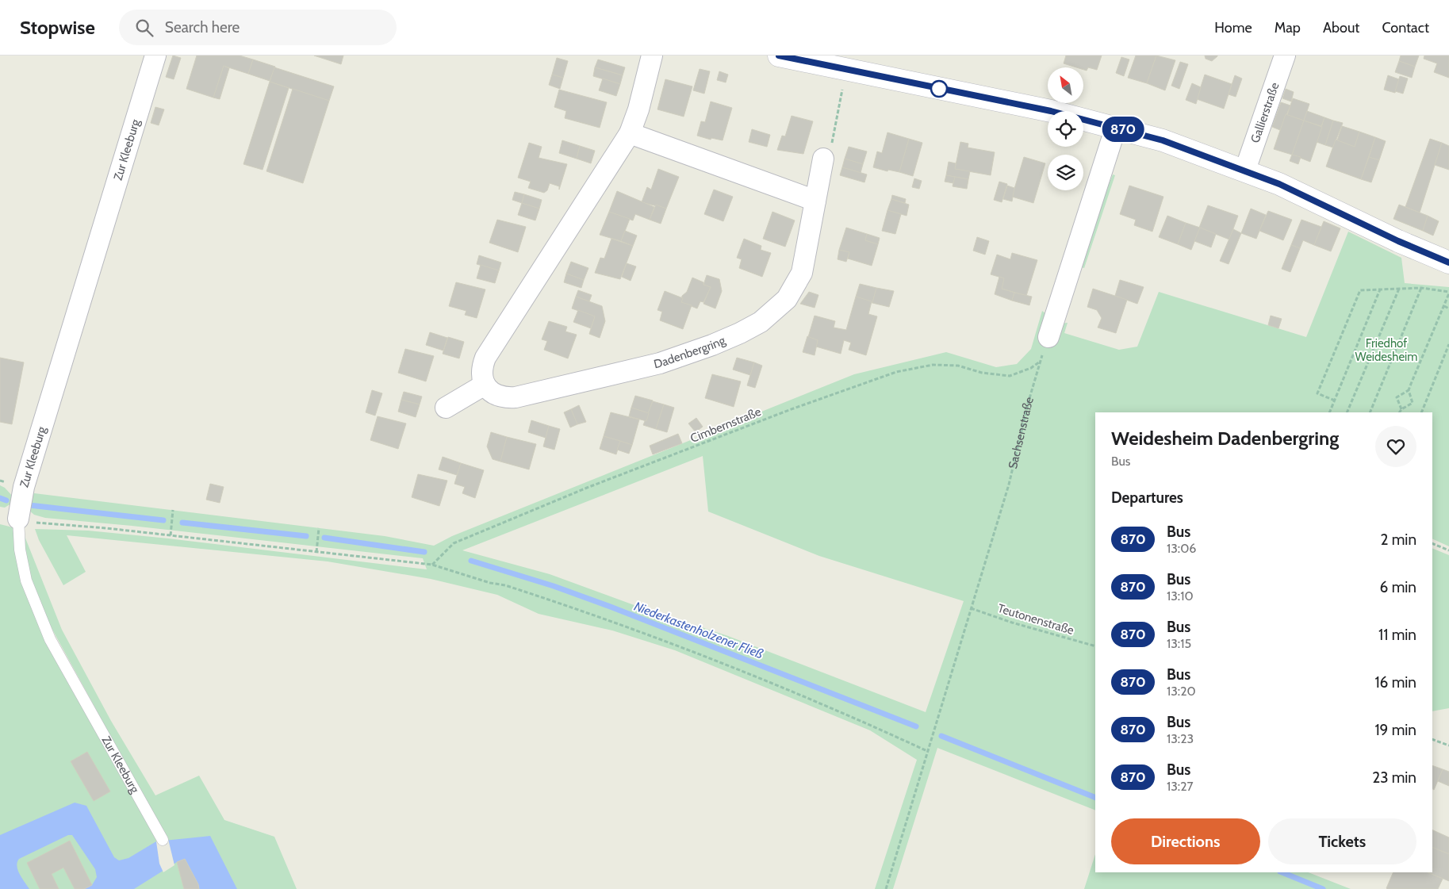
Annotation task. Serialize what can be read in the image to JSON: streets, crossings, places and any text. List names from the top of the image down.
{
  "streets": {
    "street": ["Gallierstraße", "Zur Kleeburg", "Dadenbergring"],
    "path": ["Cimbernstraße", "Sachsenstraße", "Teutonenstraße"]
  },
  "crossings": [
    ["Cimbernstraße", "Sachsenstraße"],
    ["Sachsenstraße", "Teutonenstraße"]
  ],
  "water": ["Niederkastenholzener Fließ"],
  "parks": ["Friedhof Weidesheim"],
  "lines": ["bus line 870"],
  "north": "top left",
  "page": {
    "header": "Stopwise",
    "search": "Search here",
    "nav": [
      "Home",
      "Map",
      "About",
      "Contact"
    ],
    "on_map": "870",
    "heading": [
      ["Weidesheim Dadenbergring", "Bus"],
      "Departures"
    ],
    "list": [
      {
        "mark": "870",
        "name": "Bus",
        "note": "13:06",
        "value": "2 min"
      },
      {
        "mark": "870",
        "name": "Bus",
        "note": "13:10",
        "value": "6 min"
      },
      {
        "mark": "870",
        "name": "Bus",
        "note": "13:15",
        "value": "11 min"
      },
      {
        "mark": "870",
        "name": "Bus",
        "note": "13:20",
        "value": "16 min"
      },
      {
        "mark": "870",
        "name": "Bus",
        "note": "13:23",
        "value": "19 min"
      },
      {
        "mark": "870",
        "name": "Bus",
        "note": "13:27",
        "value": "23 min"
      }
    ],
    "buttons": ["Directions", "Tickets"]
  }
}
